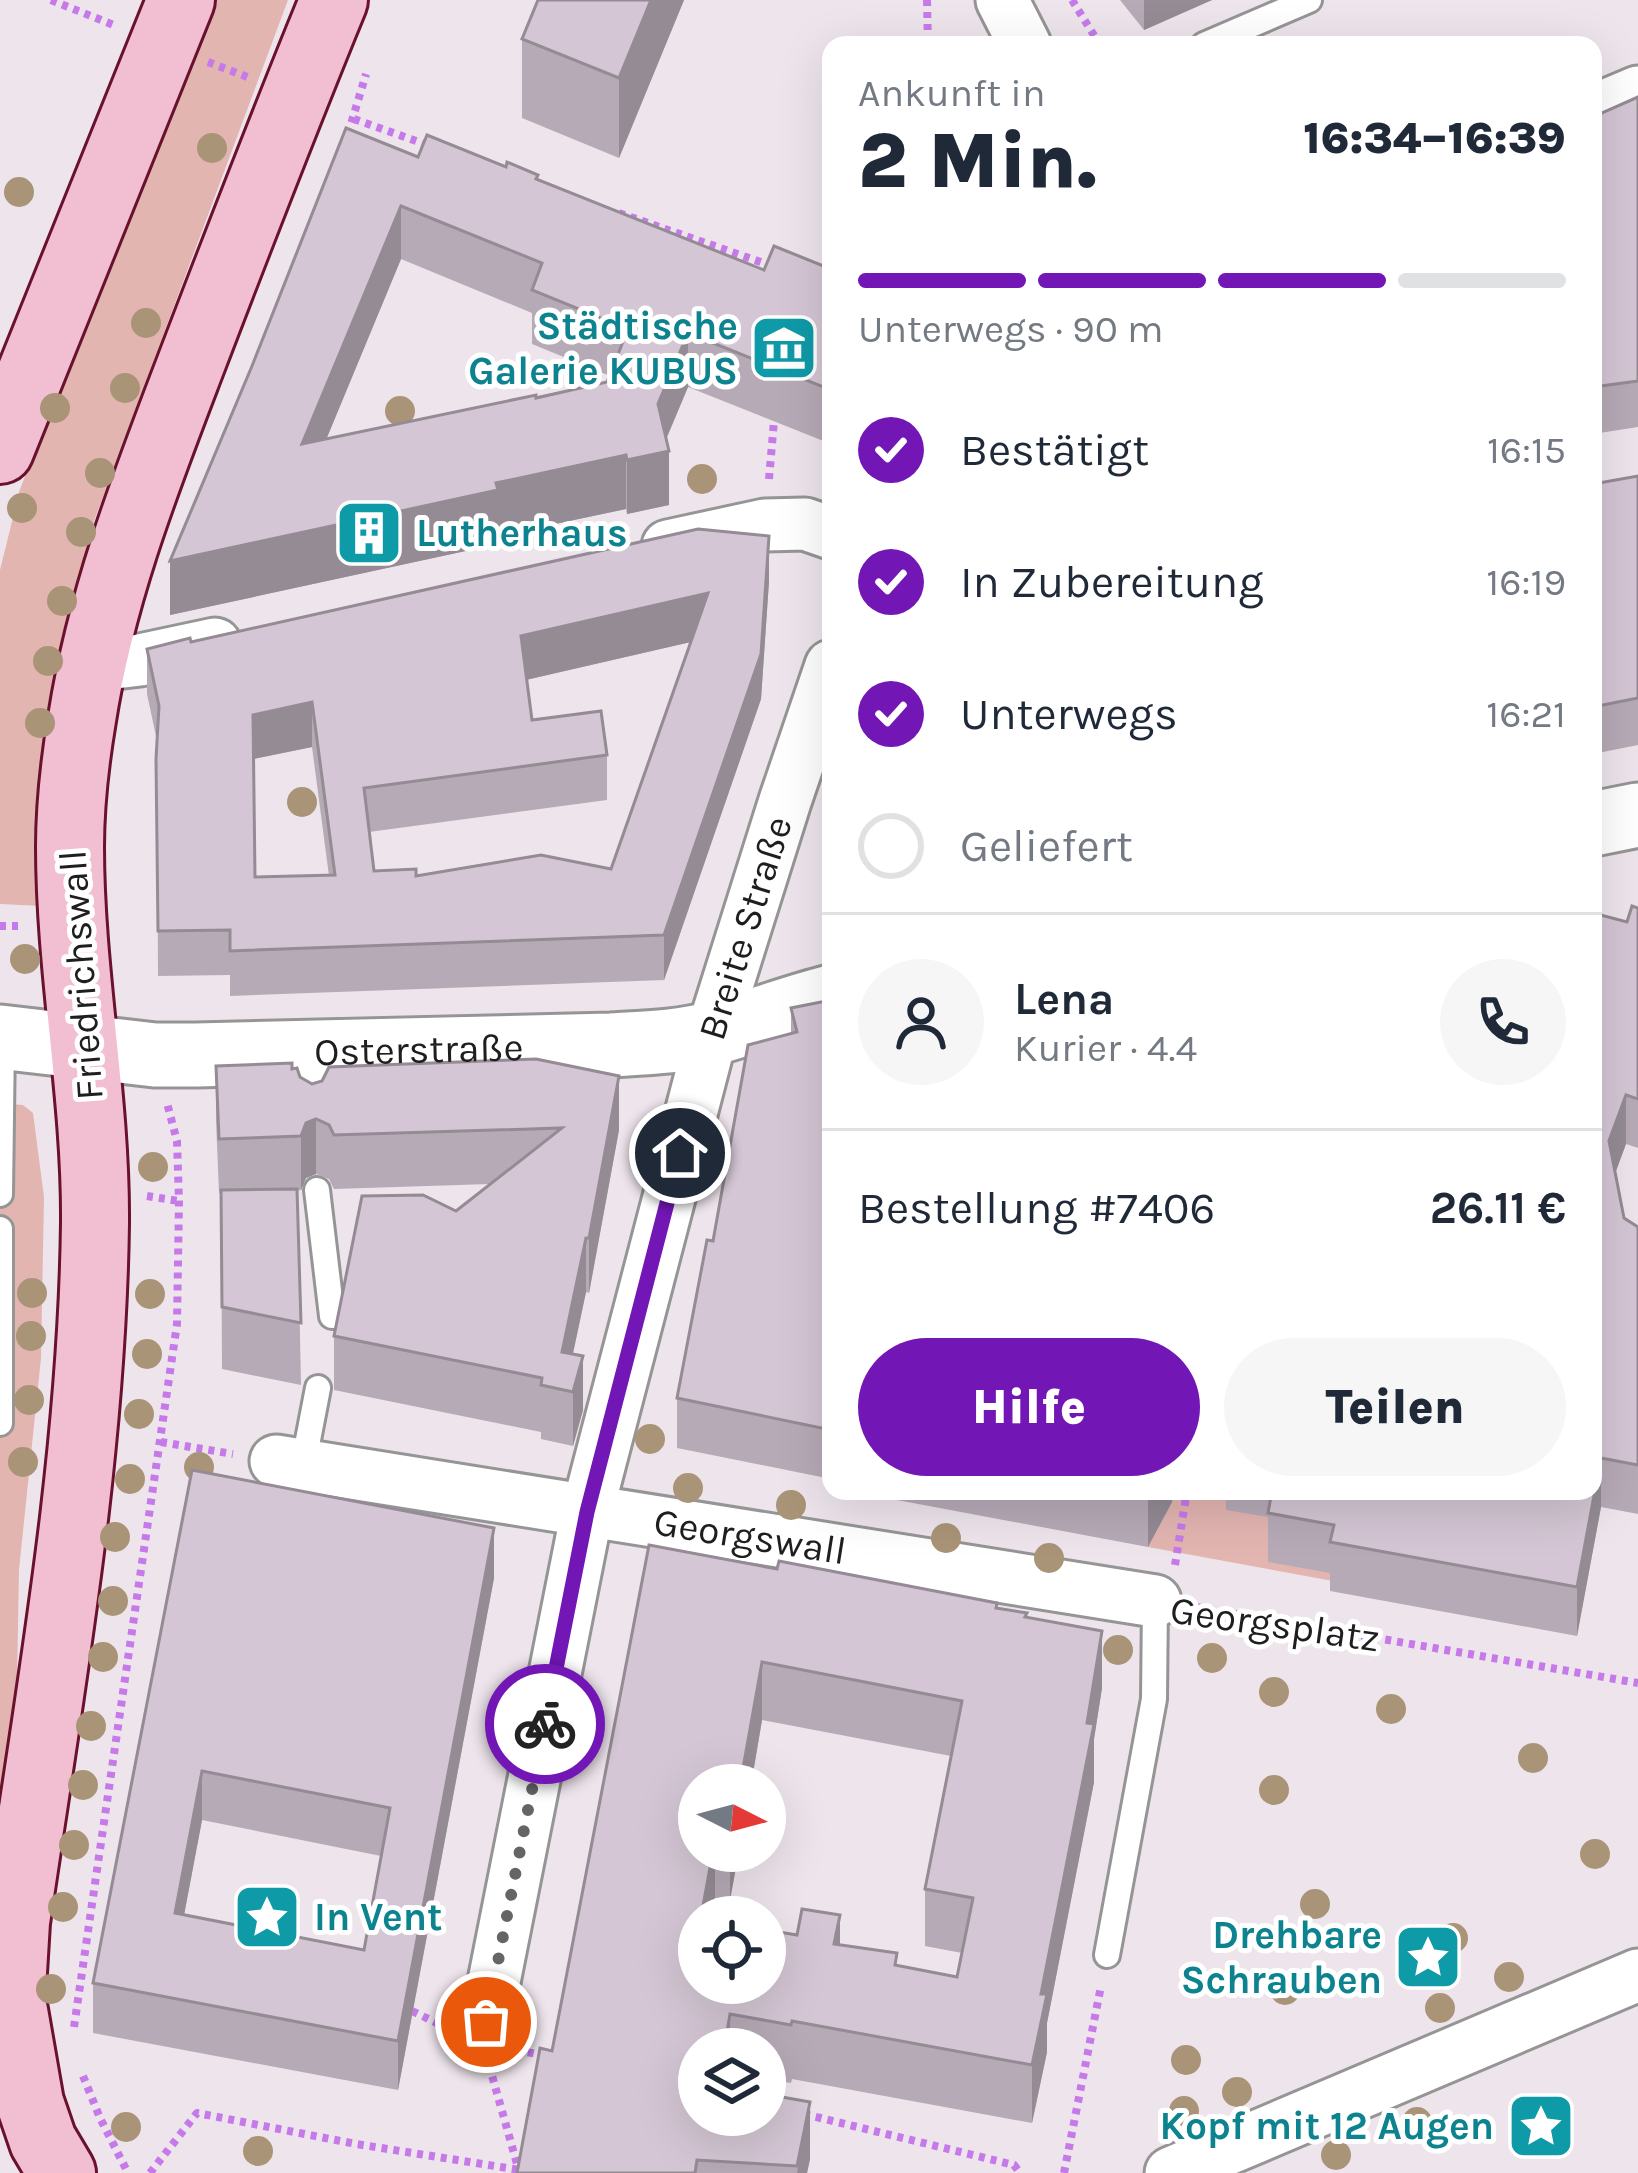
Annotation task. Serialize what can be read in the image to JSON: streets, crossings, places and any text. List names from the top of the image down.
{
  "streets": {
    "main road": ["Friedrichswall"],
    "street": ["Breite Straße", "Osterstraße", "Georgswall"],
    "lane": ["Georgsplatz"]
  },
  "crossings": [
    ["Breite Straße", "Osterstraße"],
    ["Breite Straße", "Georgswall"],
    ["Friedrichswall", "Osterstraße"],
    ["Georgswall", "Georgsplatz"]
  ],
  "places": {
    "museum": ["Städtische Galerie KUBUS"],
    "building": ["Lutherhaus"],
    "place": ["In Vent", "Drehbare Schrauben", "Kopf mit 12 Augen"]
  },
  "north": "right",
  "page": {
    "heading": ["2 Min.", "Ankunft in", "16:34–16:39"],
    "panel": [
      "Lena",
      "Kurier · 4.4",
      "Bestellung #7406",
      "26.11 €"
    ],
    "bar": "Unterwegs · 90 m",
    "list": [
      ["Bestätigt", "16:15"],
      ["In Zubereitung", "16:19"],
      ["Unterwegs", "16:21"],
      "Geliefert"
    ],
    "buttons": ["Hilfe", "Teilen"]
  }
}
